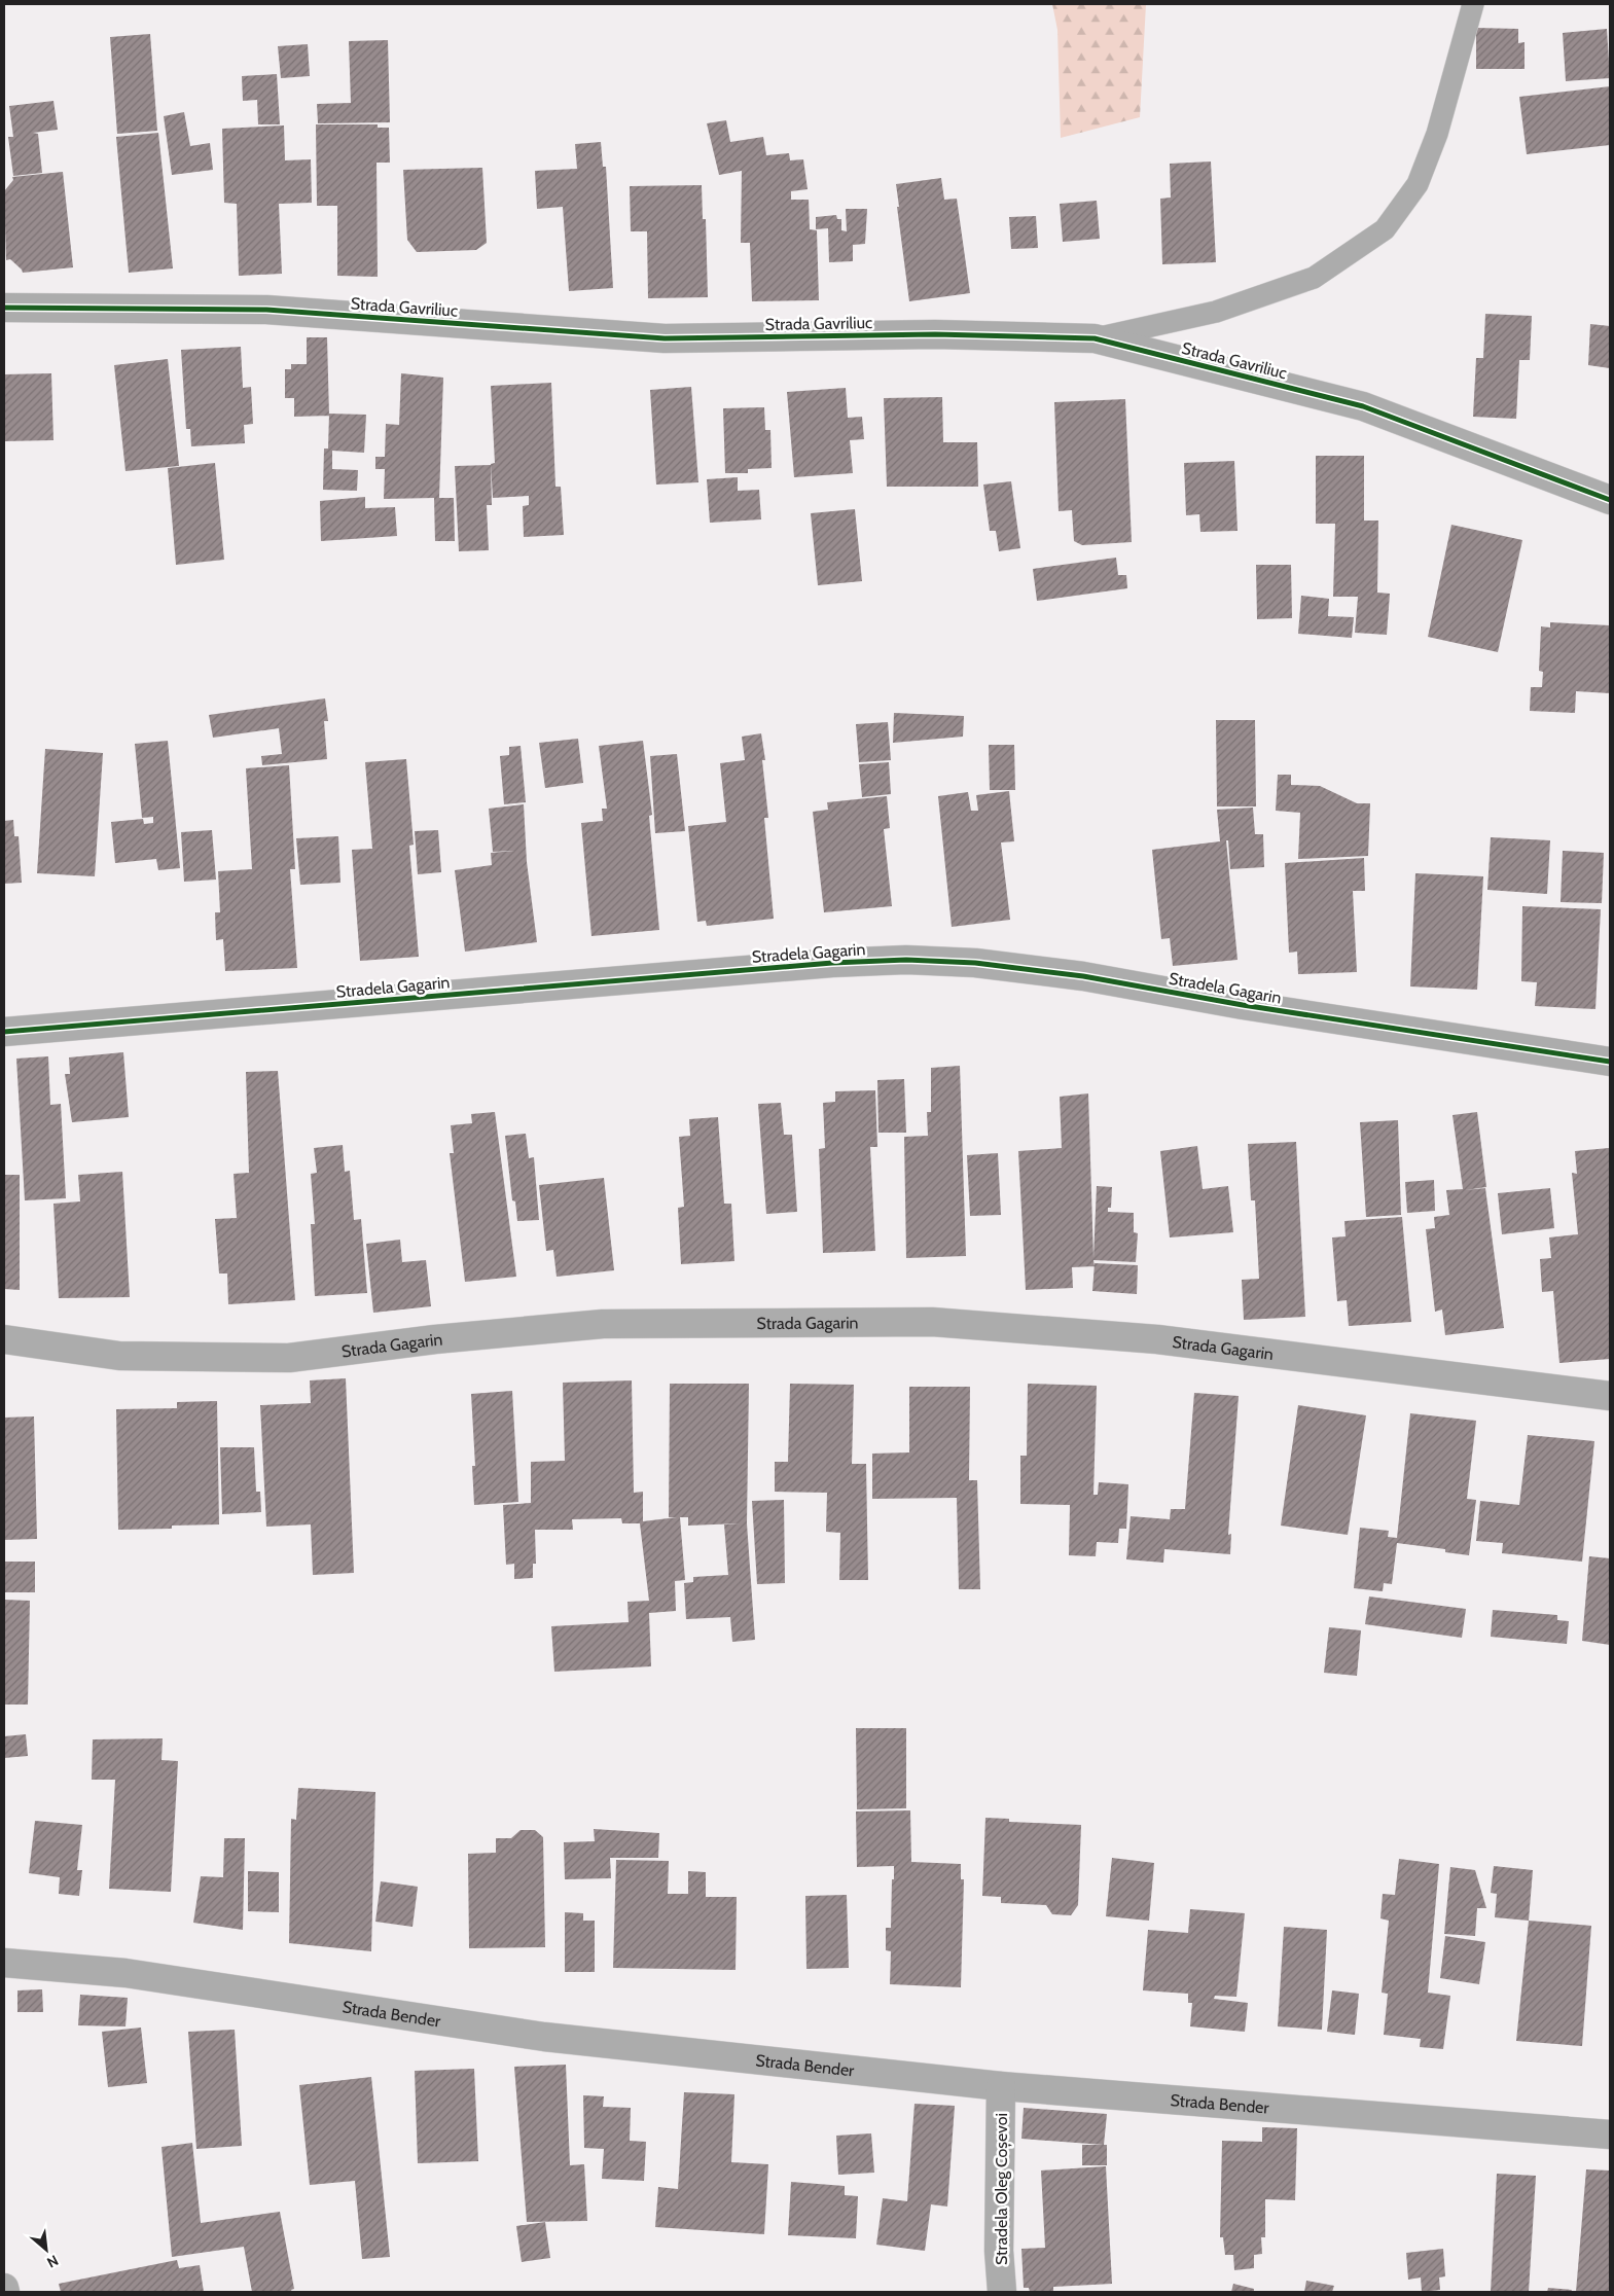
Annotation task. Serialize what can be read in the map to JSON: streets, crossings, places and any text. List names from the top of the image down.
{
  "streets": {
    "street": [
      "Strada Gavriliuc",
      "Stradela Gagarin",
      "Strada Gagarin",
      "Strada Bender",
      "Stradela Oleg Coșevoi"
    ]
  },
  "crossings": [
    ["Strada Bender", "Stradela Oleg Coșevoi"]
  ],
  "north": "bottom right"
}
